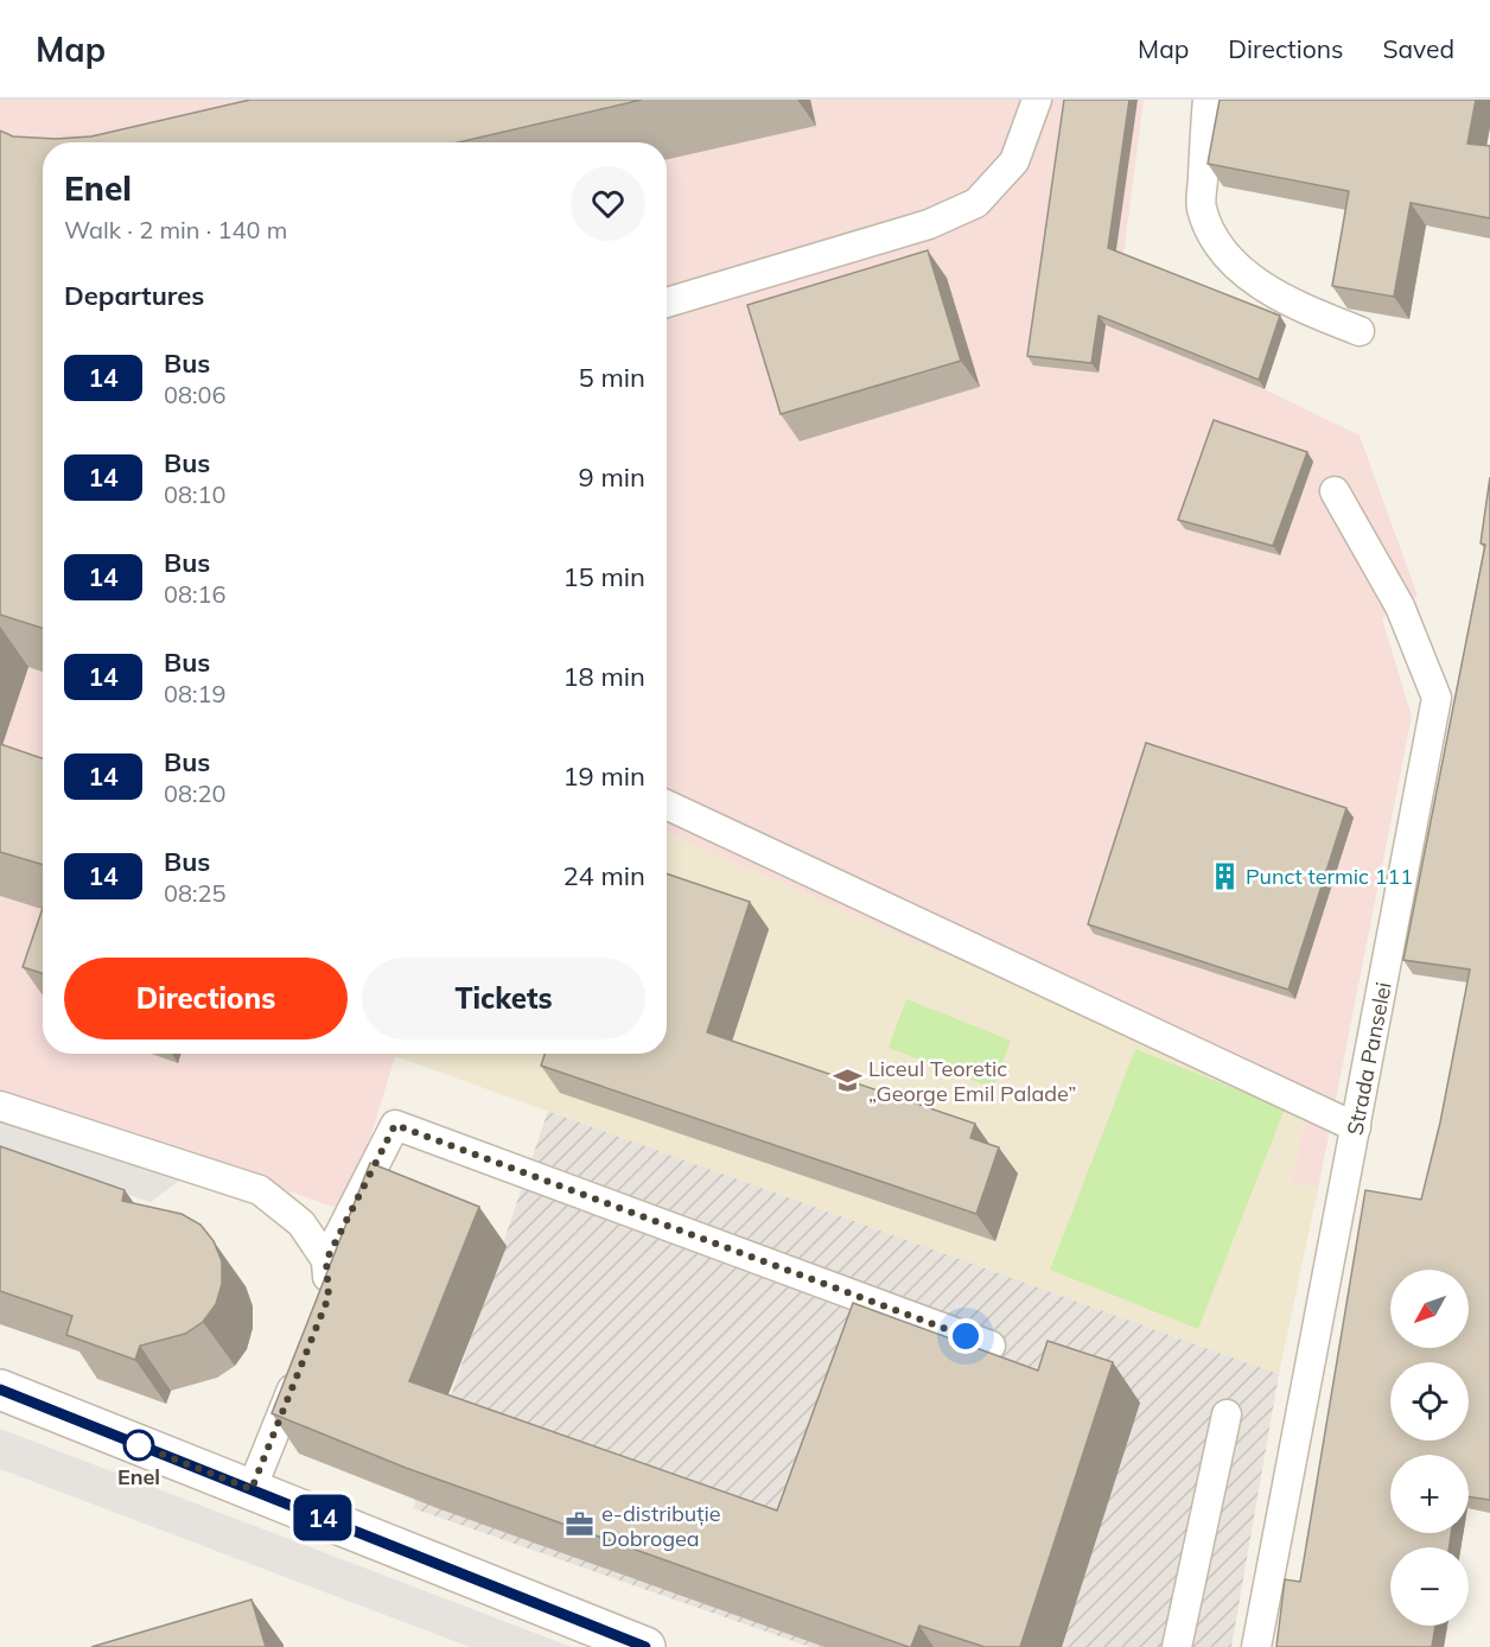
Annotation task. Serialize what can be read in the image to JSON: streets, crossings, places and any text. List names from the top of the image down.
{
  "streets": {
    "lane": ["Strada Panselei"]
  },
  "places": {
    "building": ["Punct termic 111"],
    "school or university": ["Liceul Teoretic „George Emil Palade”"],
    "other": ["Enel"],
    "office": ["e-distribuție Dobrogea"]
  },
  "lines": ["bus line 14"],
  "north": "bottom left",
  "page": {
    "header": "Map",
    "nav": ["Map", "Directions", "Saved"],
    "on_map": "14",
    "heading": [
      ["Enel", "Walk · 2 min · 140 m"],
      "Departures"
    ],
    "list": [
      {
        "mark": "14",
        "name": "Bus",
        "note": "08:06",
        "value": "5 min"
      },
      {
        "mark": "14",
        "name": "Bus",
        "note": "08:10",
        "value": "9 min"
      },
      {
        "mark": "14",
        "name": "Bus",
        "note": "08:16",
        "value": "15 min"
      },
      {
        "mark": "14",
        "name": "Bus",
        "note": "08:19",
        "value": "18 min"
      },
      {
        "mark": "14",
        "name": "Bus",
        "note": "08:20",
        "value": "19 min"
      },
      {
        "mark": "14",
        "name": "Bus",
        "note": "08:25",
        "value": "24 min"
      }
    ],
    "buttons": ["Directions", "Tickets"],
    "map_buttons": ["+", "−"]
  }
}
